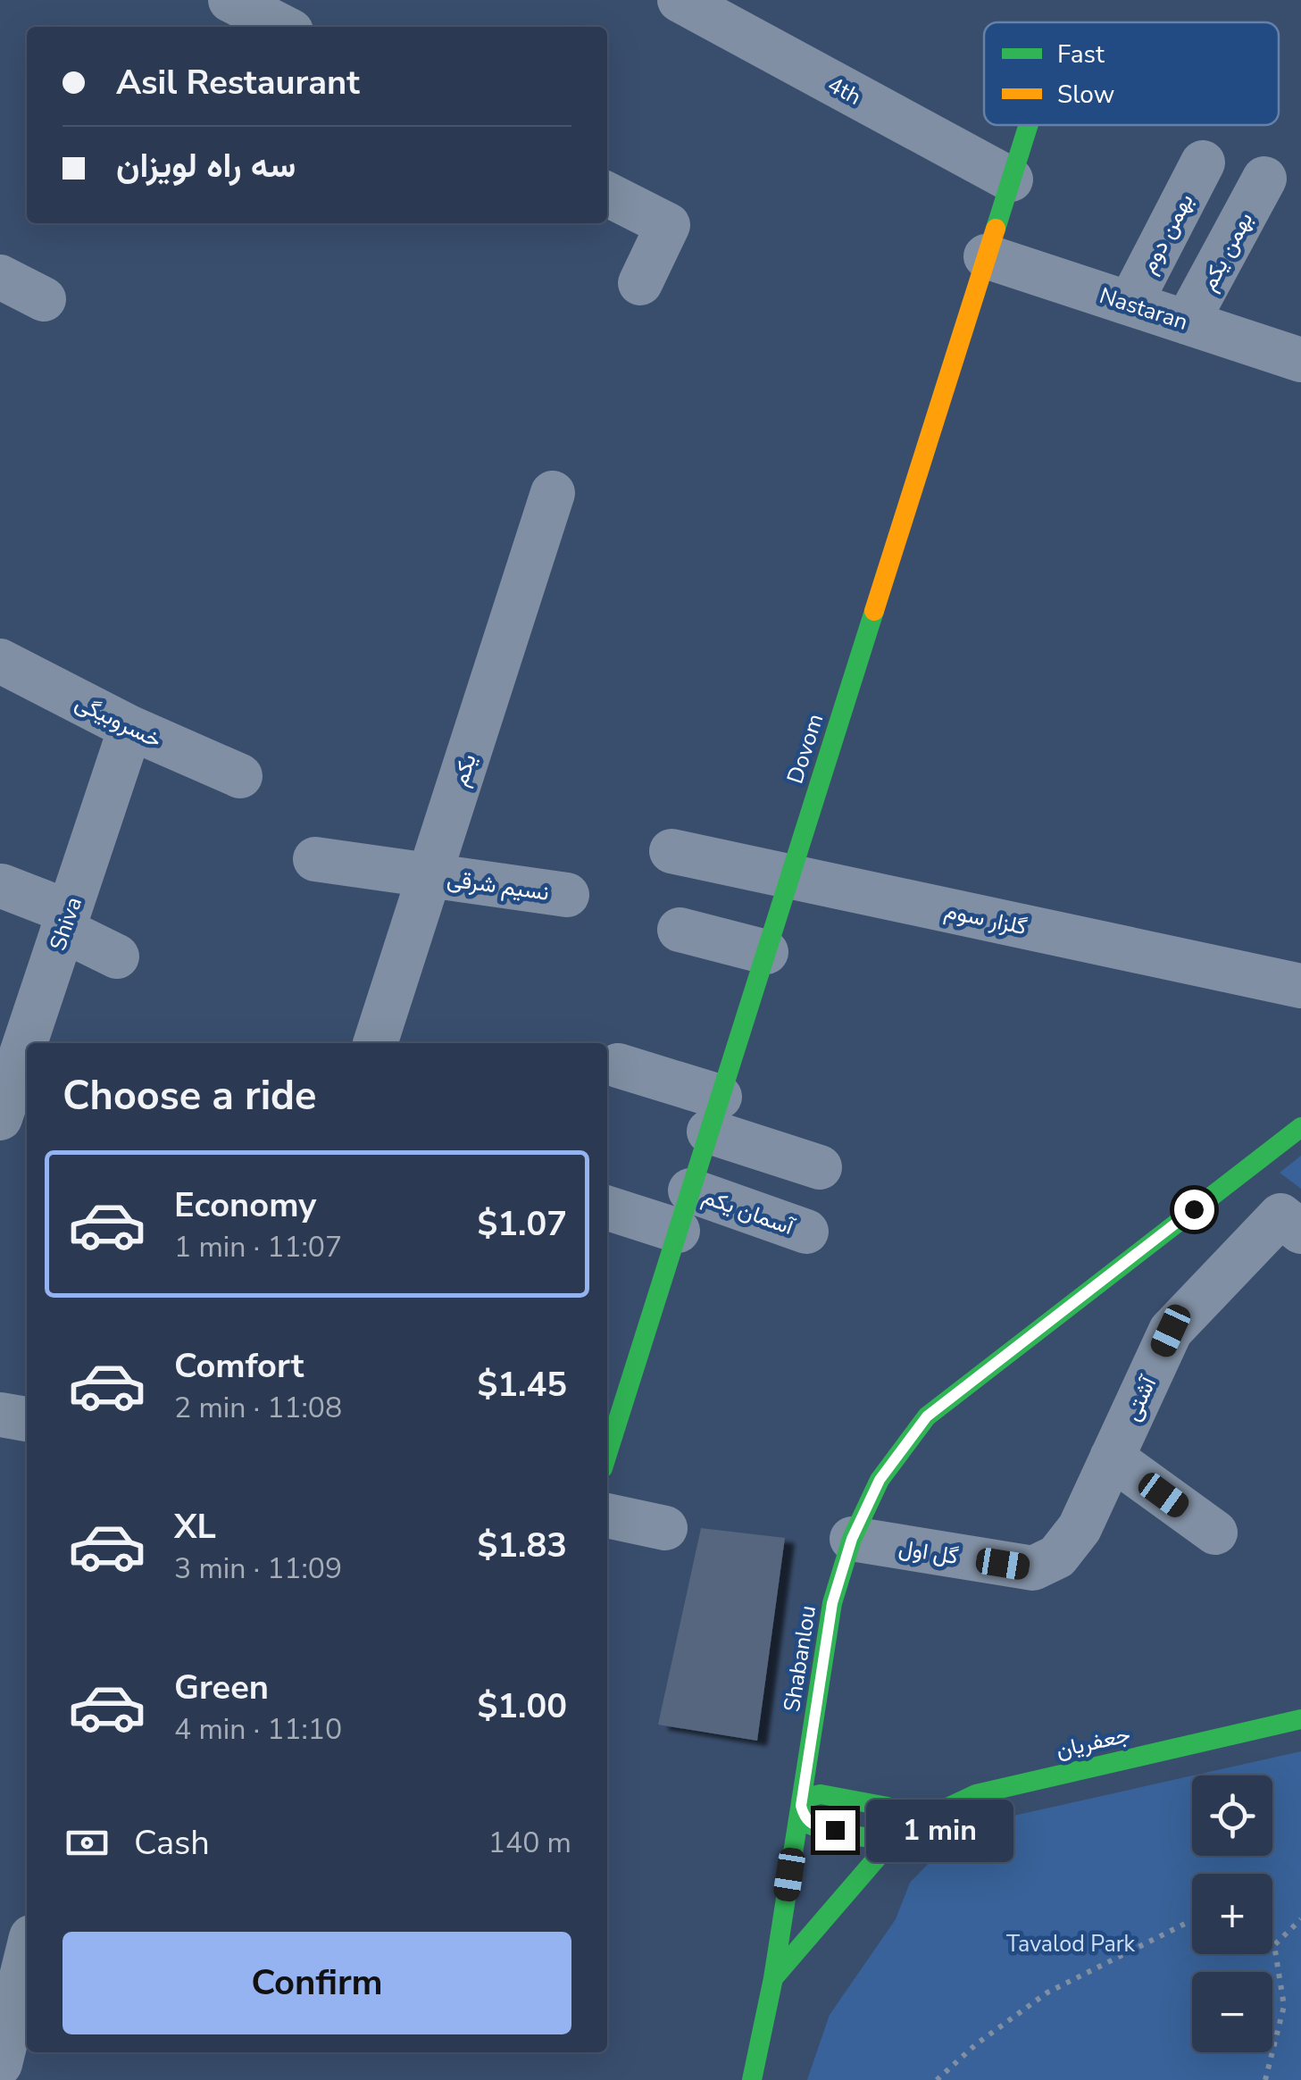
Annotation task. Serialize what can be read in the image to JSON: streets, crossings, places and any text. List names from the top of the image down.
{
  "streets": {
    "main road": ["Dovom", "Shabanlou", "جعفریان"],
    "street": [
      "4th",
      "بهمن دوم",
      "بهمن یکم",
      "Nastaran",
      "خسروبیگی",
      "یکم",
      "نسیم شرقی",
      "گلزار سوم",
      "Shiva",
      "آسمان یکم",
      "آشتی",
      "گل اول"
    ]
  },
  "crossings": [
    ["4th", "Dovom"],
    ["بهمن دوم", "Nastaran"],
    ["بهمن یکم", "Nastaran"],
    ["Nastaran", "Dovom"],
    ["خسروبیگی", "Shiva"],
    ["Dovom", "گلزار سوم"],
    ["Dovom", "آسمان یکم"],
    ["یکم", "نسیم شرقی"],
    ["آشتی", "گل اول"],
    ["گل اول", "Shabanlou"]
  ],
  "parks": ["Tavalod Park"],
  "legend": ["Fast", "Slow"],
  "page": {
    "banner": ["Asil Restaurant", "سه راه لویزان"],
    "heading": "Choose a ride",
    "list": [
      {
        "name": "Economy",
        "note": "1 min · 11:07",
        "value": "$1.07"
      },
      {
        "name": "Comfort",
        "note": "2 min · 11:08",
        "value": "$1.45"
      },
      {
        "name": "XL",
        "note": "3 min · 11:09",
        "value": "$1.83"
      },
      {
        "name": "Green",
        "note": "4 min · 11:10",
        "value": "$1.00"
      }
    ],
    "map_buttons": ["+", "−"],
    "pay": ["Cash", "140 m"],
    "bubble": "1 min",
    "buttons": "Confirm"
  }
}
